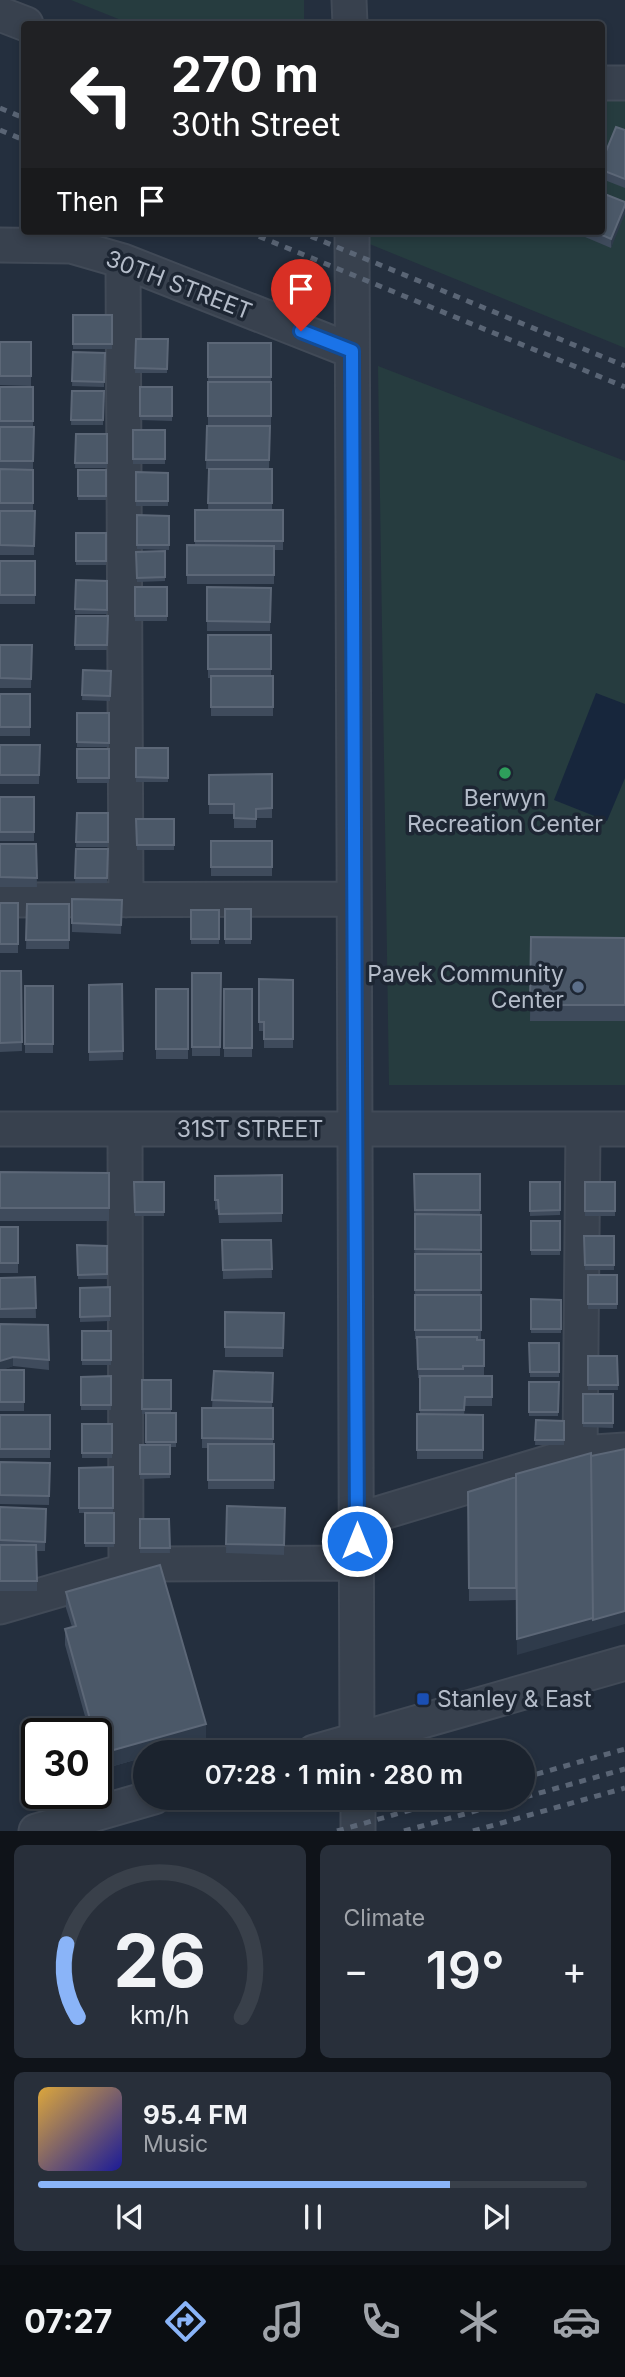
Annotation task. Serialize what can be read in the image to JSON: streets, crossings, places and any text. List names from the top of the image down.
{
  "streets": {
    "street": ["30TH STREET", "31ST STREET"]
  },
  "places": {
    "other": ["Berwyn Recreation Center", "Pavek Community Center"],
    "transit": ["Stanley & East"]
  },
  "page": {
    "turn": ["270 m", "30th Street"],
    "then": "Then",
    "limit": "30",
    "trip": "07:28 · 1 min · 280 m",
    "tile": "Climate",
    "heat": ["−", "19°", "+"],
    "song": ["95.4 FM", "Music"],
    "tabs": "07:27",
    "gauge": ["26", "km/h"]
  }
}
